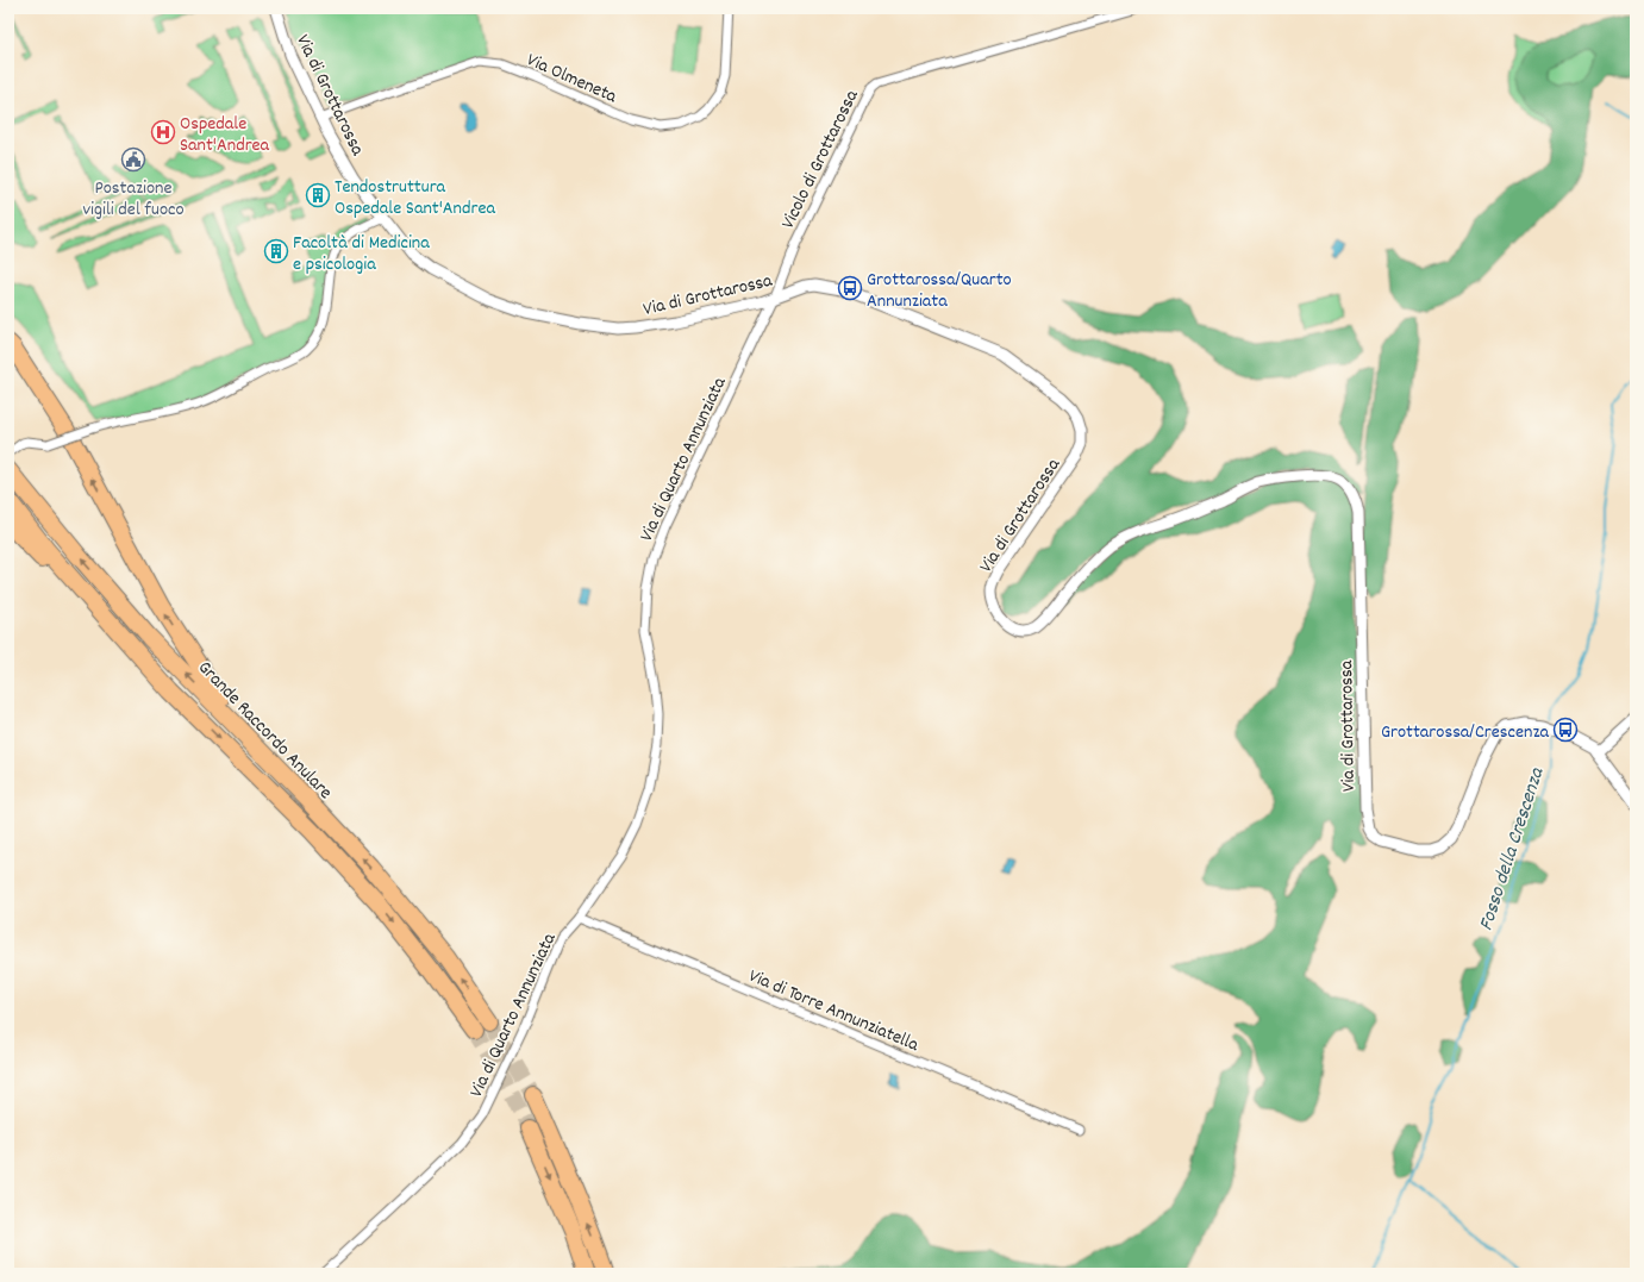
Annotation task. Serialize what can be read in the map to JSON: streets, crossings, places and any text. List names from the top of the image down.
{
  "streets": {
    "highway": ["Grande Raccordo Anulare"],
    "street": [
      "Via Olmeneta",
      "Via di Grottarossa",
      "Vicolo di Grottarossa",
      "Via di Quarto Annunziata",
      "Via di Torre Annunziatella"
    ]
  },
  "crossings": [
    ["Via Olmeneta", "Via di Grottarossa"],
    ["Via di Grottarossa", "Vicolo di Grottarossa"],
    ["Via di Grottarossa", "Via di Quarto Annunziata"],
    ["Vicolo di Grottarossa", "Via di Quarto Annunziata"],
    ["Via di Quarto Annunziata", "Via di Torre Annunziatella"]
  ],
  "water": ["Fosso della Crescenza"],
  "places": {
    "hospital": ["Ospedale Sant'Andrea"],
    "public building": ["Postazione vigili del fuoco"],
    "building": ["Tendostruttura Ospedale Sant'Andrea", "Facoltà di Medicina e psicologia"],
    "bus stop": ["Grottarossa/Quarto Annunziata", "Grottarossa/Crescenza"]
  }
}
